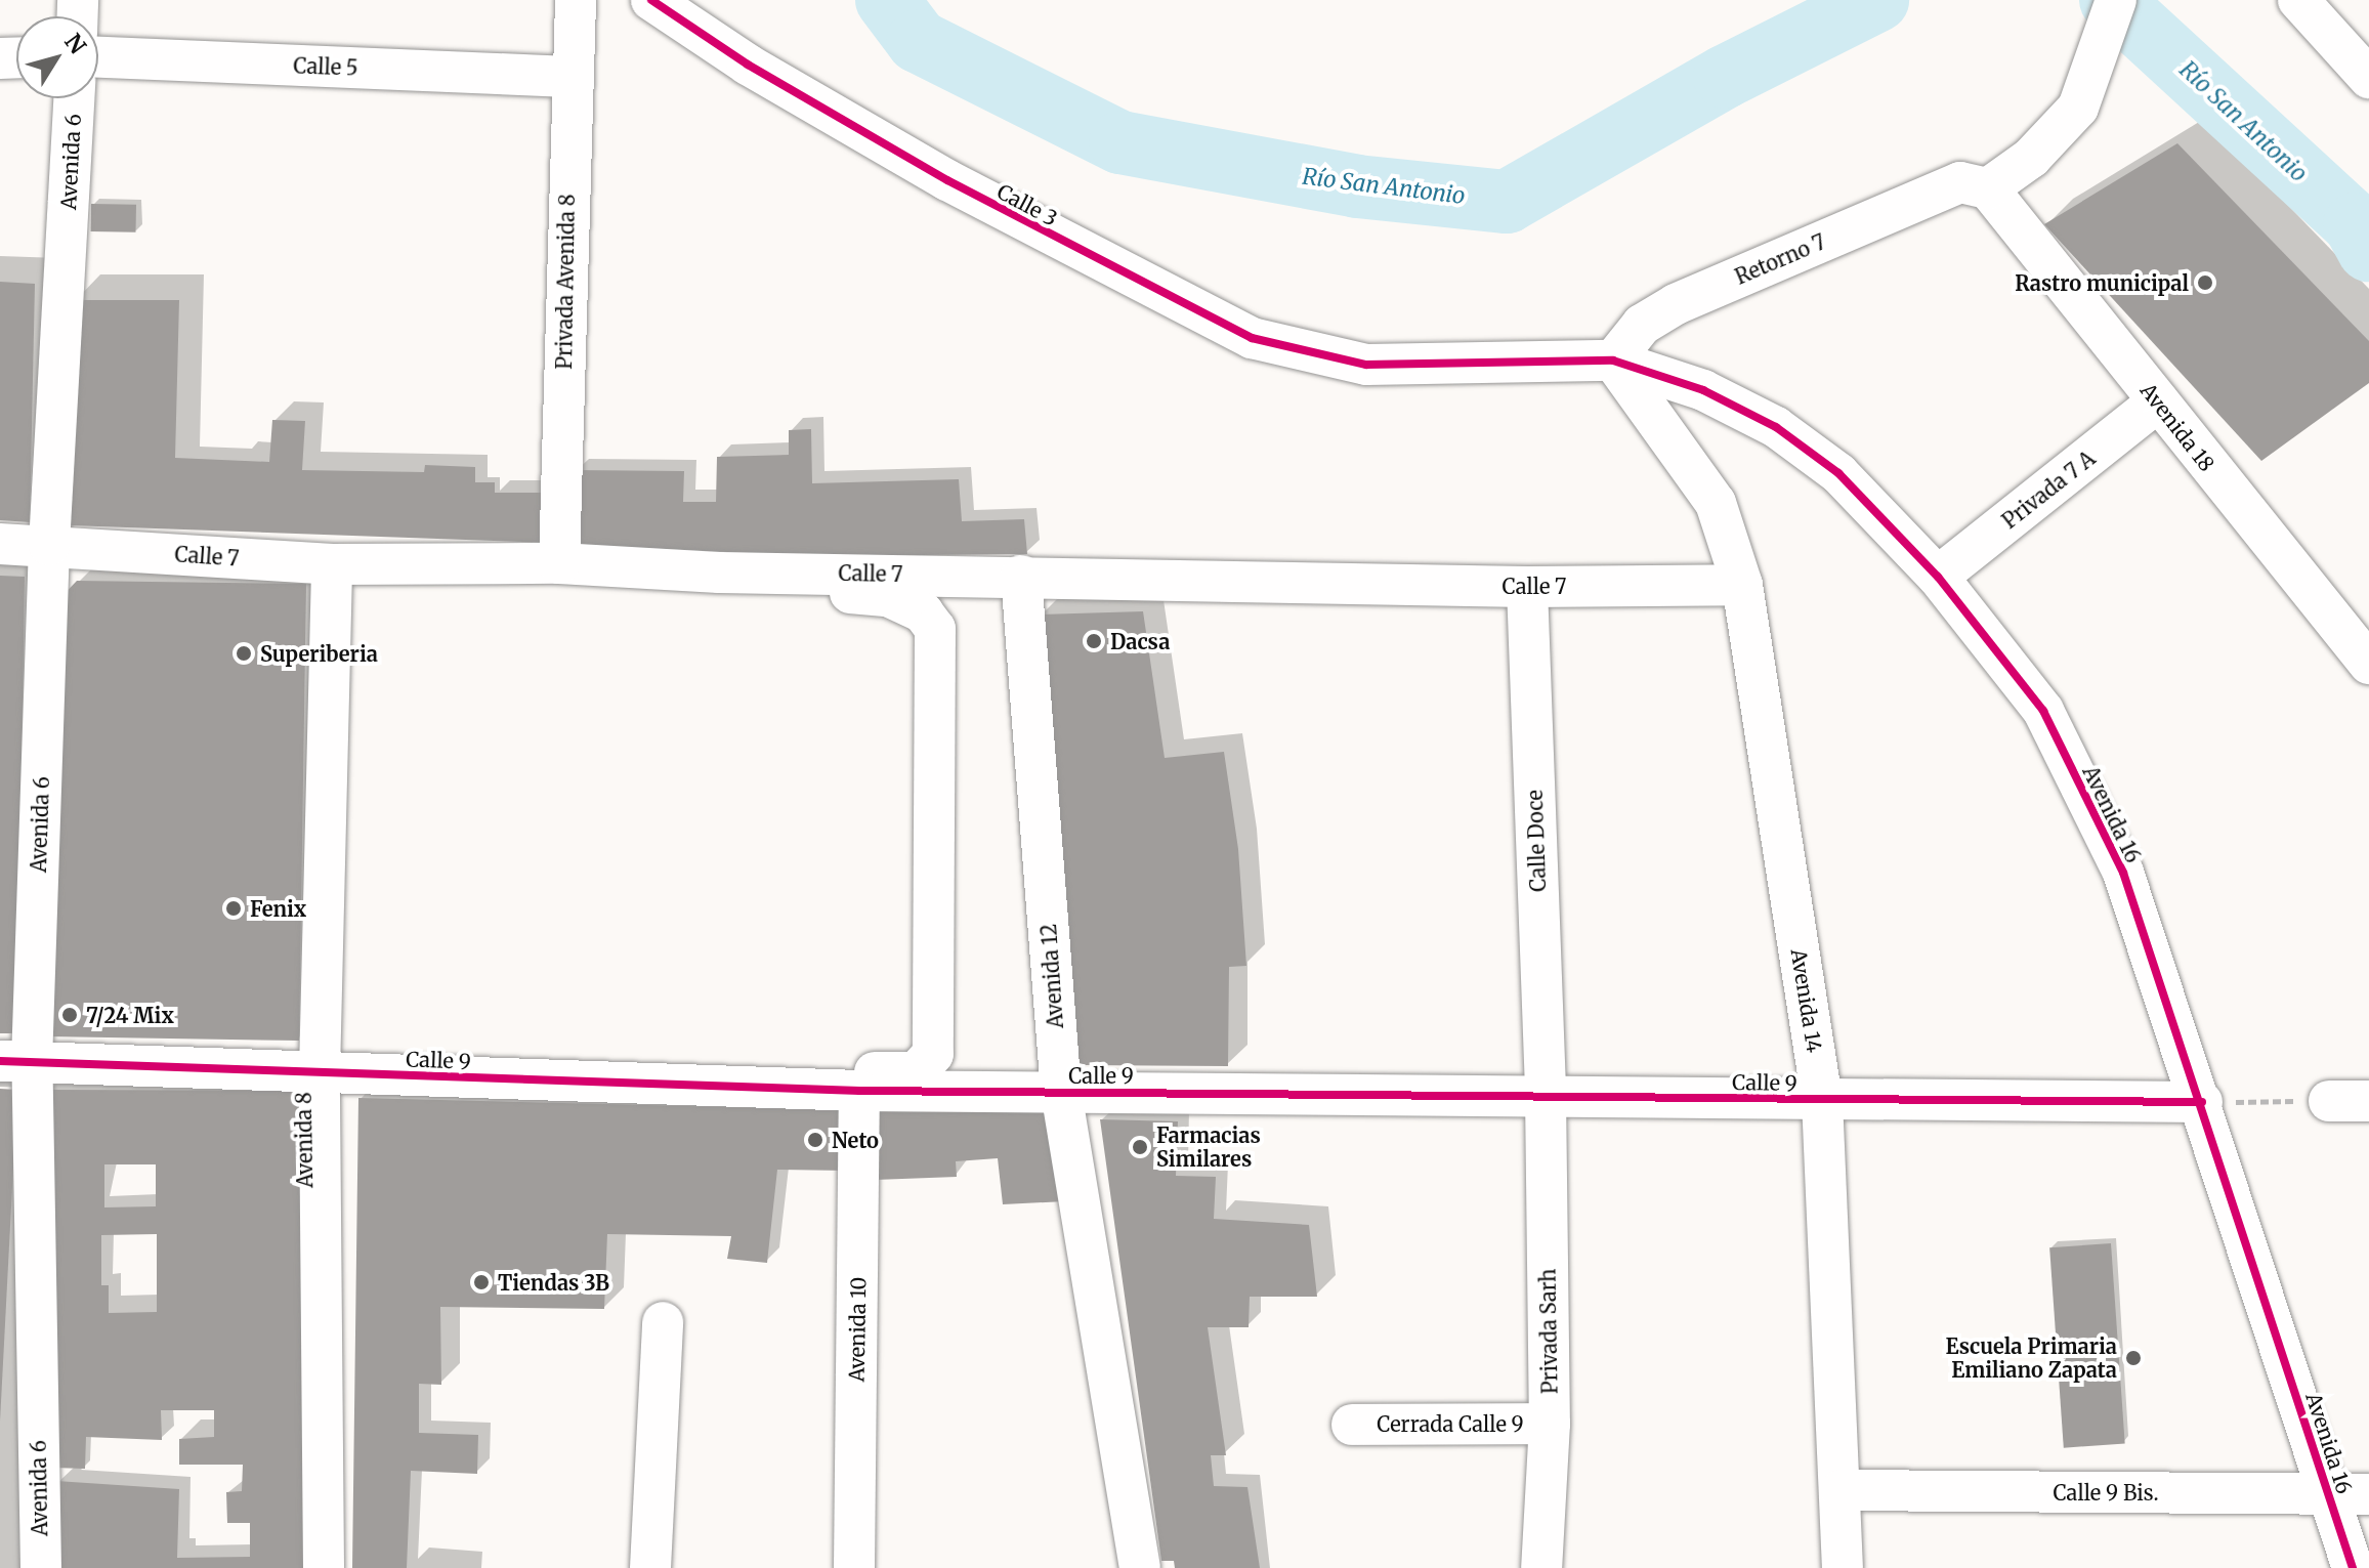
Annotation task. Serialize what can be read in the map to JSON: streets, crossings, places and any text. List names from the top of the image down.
{
  "streets": {
    "street": [
      "Calle 5",
      "Avenida 6",
      "Calle 3",
      "Retorno 7",
      "Privada Avenida 8",
      "Avenida 18",
      "Privada 7 A",
      "Calle 7",
      "Avenida 16",
      "Calle Doce",
      "Avenida 12",
      "Avenida 14",
      "Calle 9",
      "Avenida 8",
      "Avenida 10",
      "Privada Sarh",
      "Cerrada Calle 9",
      "Calle 9 Bis."
    ]
  },
  "crossings": [
    ["Calle 5", "Privada Avenida 8"],
    ["Avenida 6", "Calle 7"],
    ["Avenida 6", "Calle 9"],
    ["Calle 3", "Retorno 7"],
    ["Calle 3", "Avenida 16"],
    ["Retorno 7", "Avenida 18"],
    ["Retorno 7", "Avenida 16"],
    ["Privada Avenida 8", "Calle 7"],
    ["Avenida 18", "Privada 7 A"],
    ["Privada 7 A", "Avenida 16"],
    ["Calle 7", "Calle Doce"],
    ["Calle 7", "Avenida 12"],
    ["Calle 7", "Avenida 14"],
    ["Calle 7", "Avenida 8"],
    ["Avenida 16", "Calle 9"],
    ["Avenida 16", "Calle 9 Bis."],
    ["Calle Doce", "Calle 9"],
    ["Calle Doce", "Privada Sarh"],
    ["Avenida 12", "Calle 9"],
    ["Avenida 14", "Calle 9"],
    ["Avenida 14", "Calle 9 Bis."],
    ["Calle 9", "Avenida 8"],
    ["Calle 9", "Avenida 10"],
    ["Calle 9", "Privada Sarh"],
    ["Privada Sarh", "Cerrada Calle 9"]
  ],
  "water": ["Río San Antonio"],
  "places": [
    "Rastro municipal",
    "Dacsa",
    "Superiberia",
    "Fenix",
    "7/24 Mix",
    "Neto",
    "Farmacias Similares",
    "Tiendas 3B",
    "Escuela Primaria Emiliano Zapata"
  ],
  "north": "top right"
}
